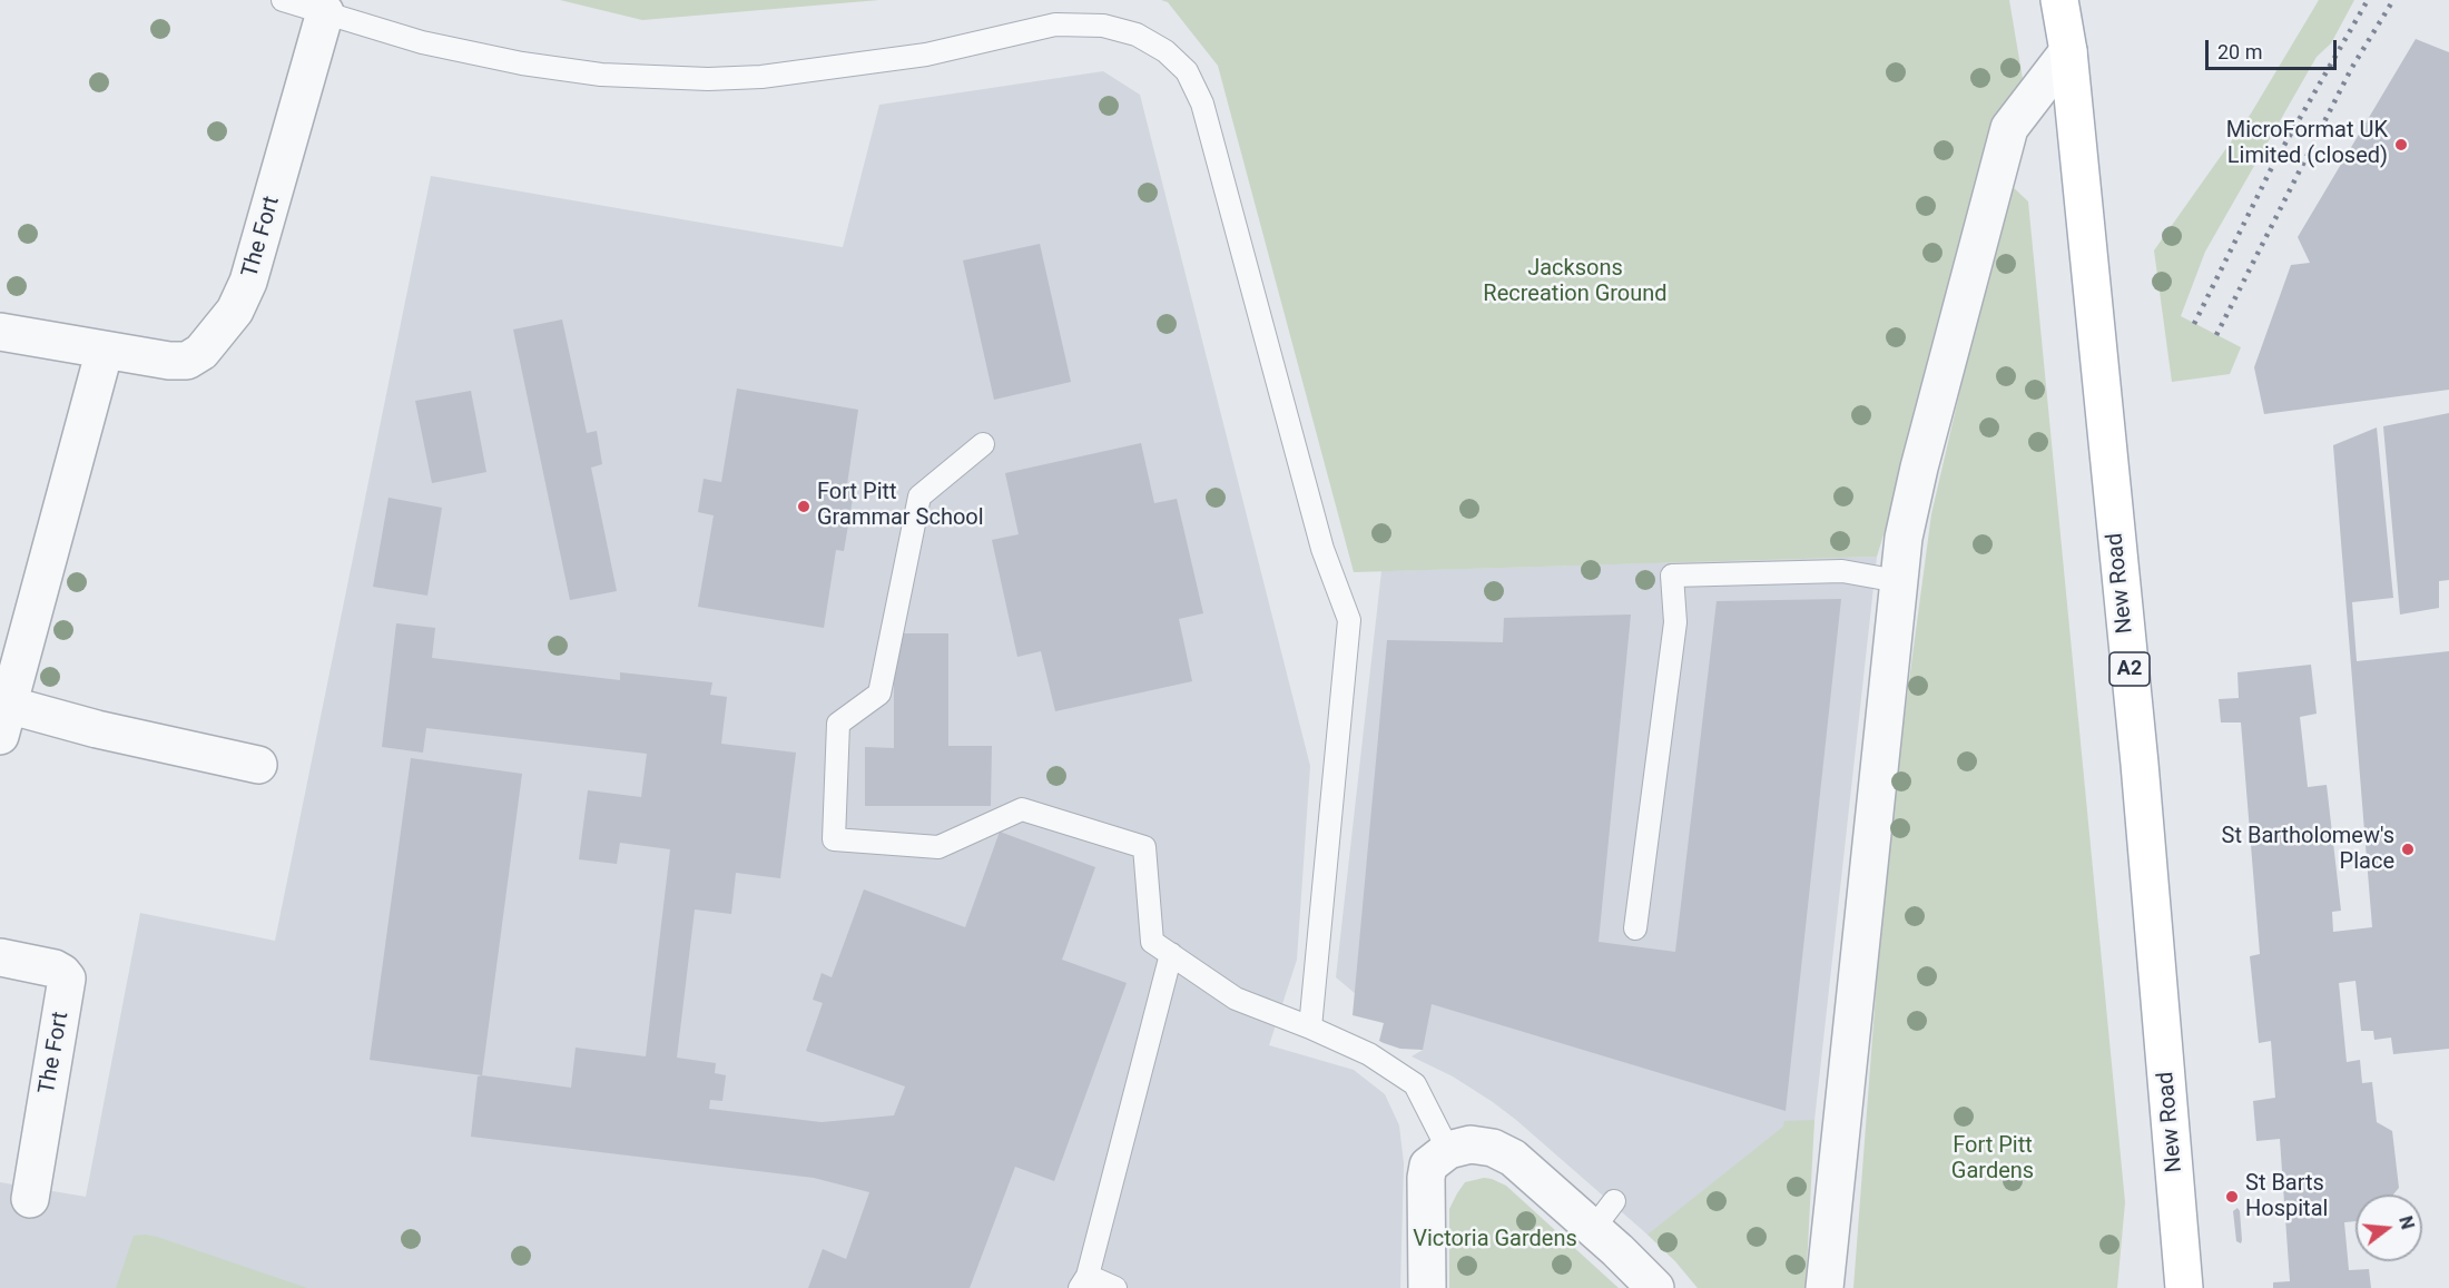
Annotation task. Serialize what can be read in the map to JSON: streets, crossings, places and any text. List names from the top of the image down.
{
  "streets": {
    "main road": ["New Road", "A2"],
    "street": ["The Fort"]
  },
  "parks": ["Jacksons Recreation Ground", "Fort Pitt Gardens", "Victoria Gardens"],
  "places": [
    "MicroFormat UK Limited (closed)",
    "Fort Pitt Grammar School",
    "St Bartholomew's Place",
    "St Barts Hospital"
  ],
  "scale_bar": "20 m",
  "north": "right"
}
